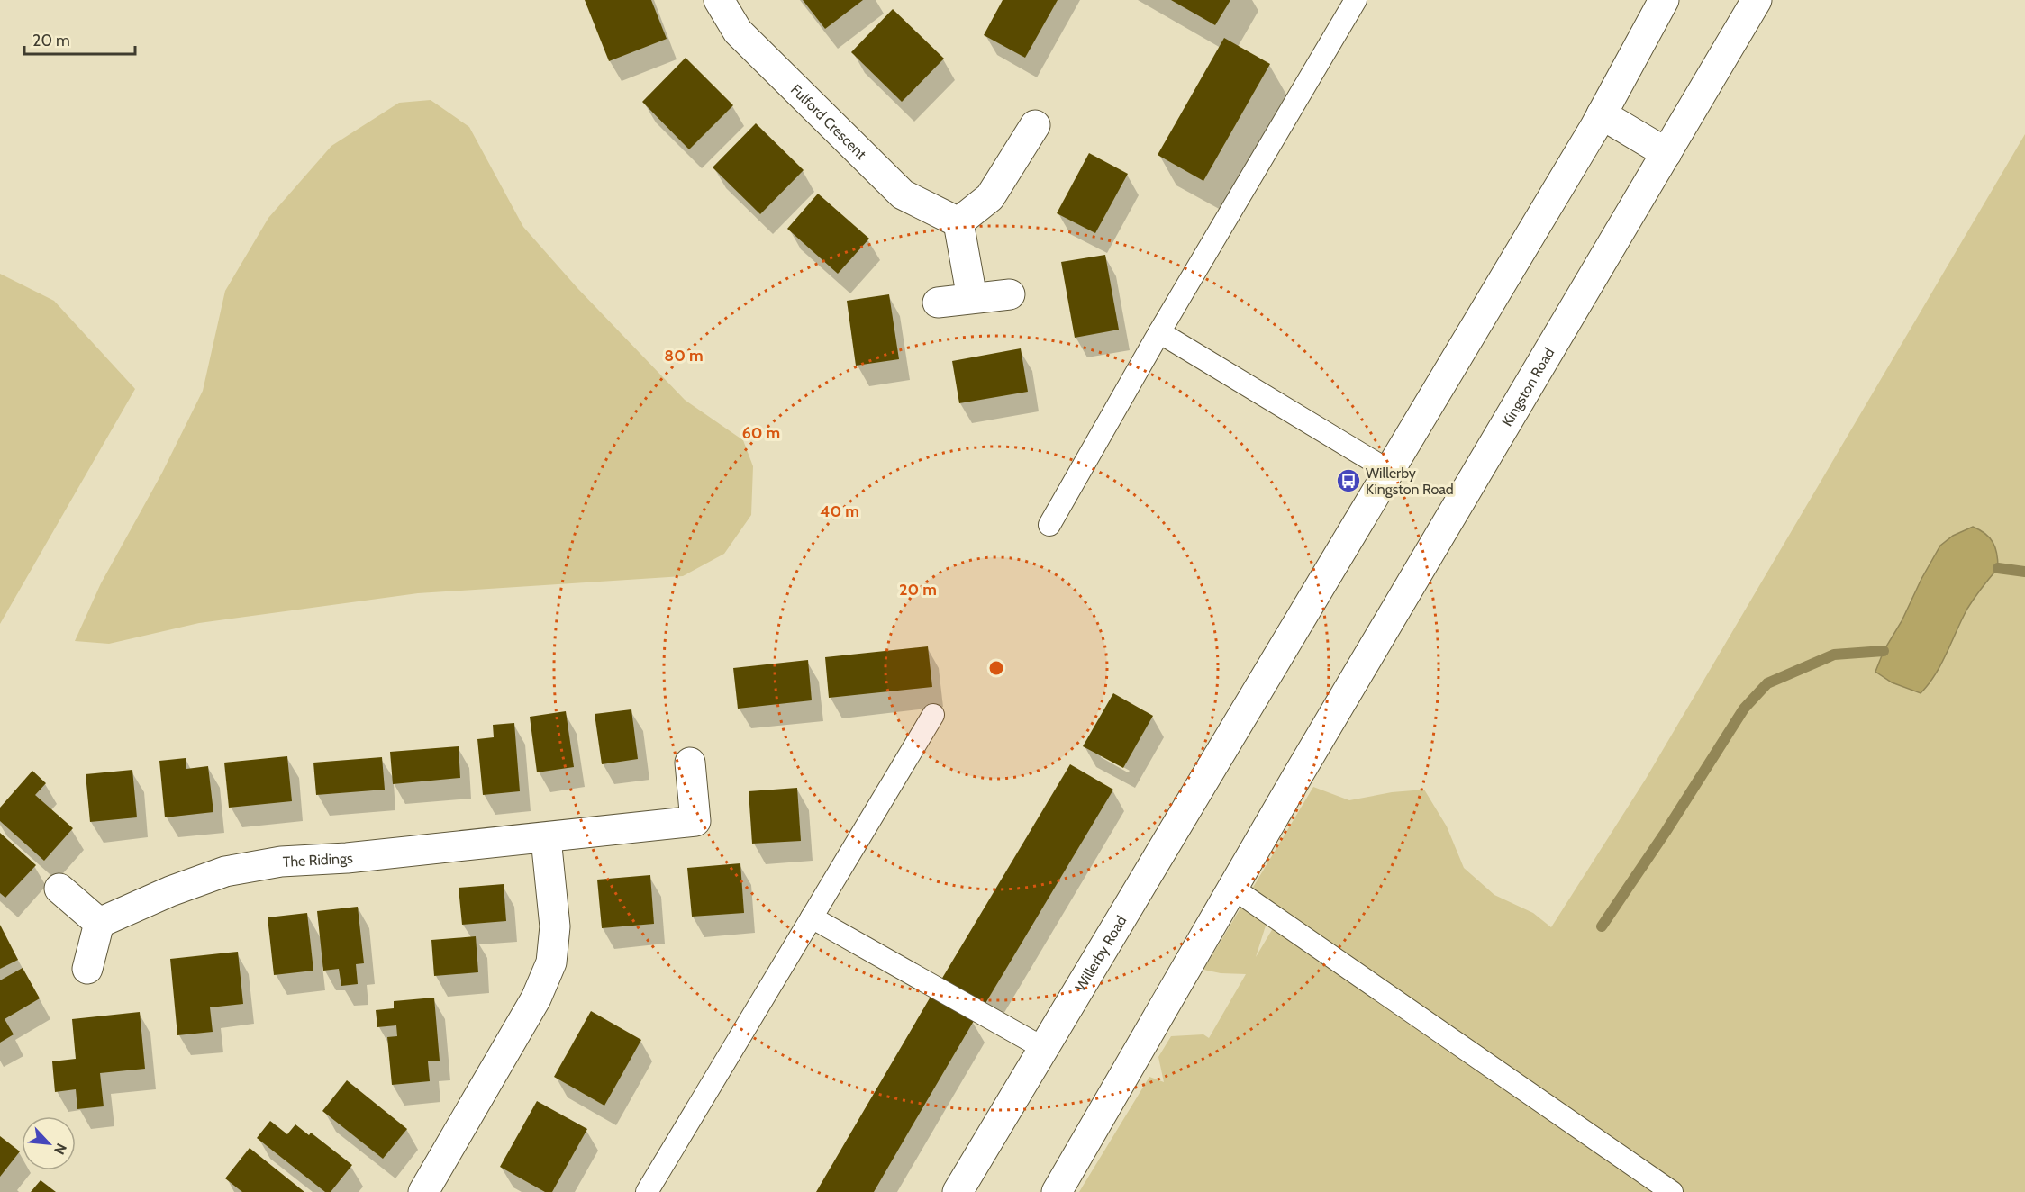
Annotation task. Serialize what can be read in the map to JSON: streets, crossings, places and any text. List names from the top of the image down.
{
  "streets": {
    "street": [
      "Fulford Crescent",
      "Kingston Road",
      "The Ridings",
      "Willerby Road"
    ]
  },
  "places": {
    "bus stop": ["Willerby Kingston Road"]
  },
  "scale_bar": "20 m",
  "north": "bottom right",
  "rings": [
    "80 m",
    "60 m",
    "40 m",
    "20 m"
  ]
}
